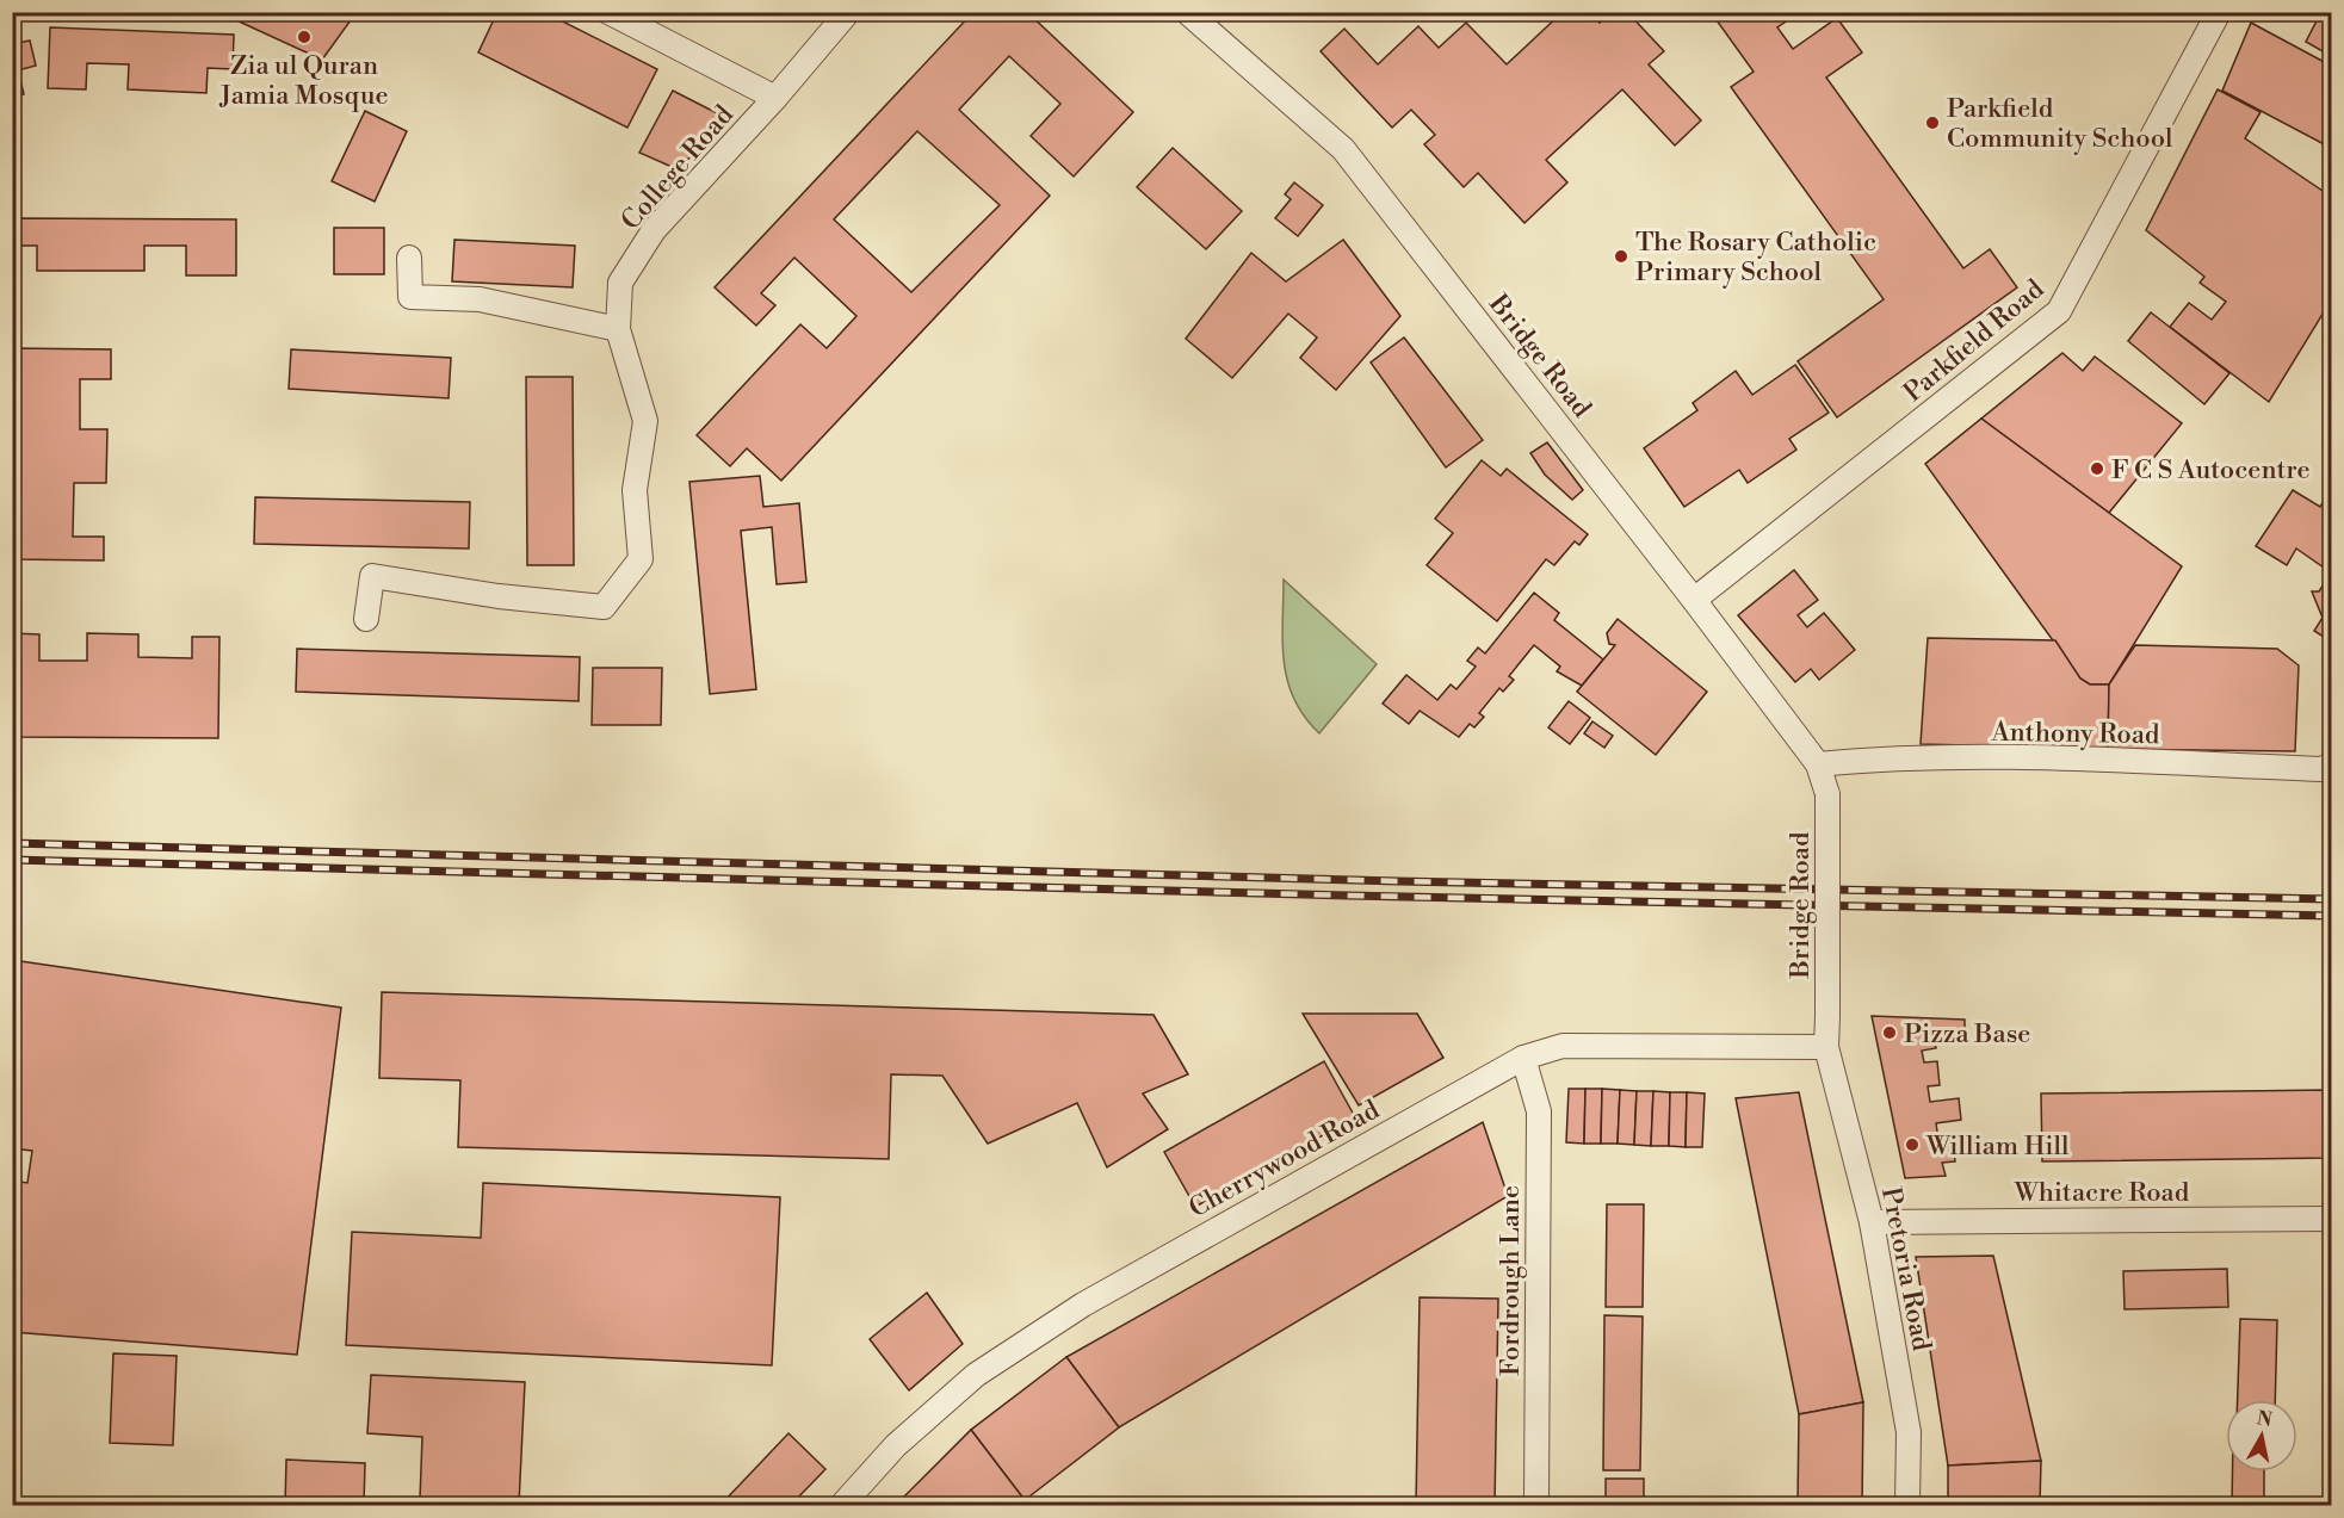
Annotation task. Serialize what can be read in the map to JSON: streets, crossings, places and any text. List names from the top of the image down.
{
  "streets": {
    "street": [
      "College Road",
      "Parkfield Road",
      "Bridge Road",
      "Anthony Road",
      "Cherrywood Road",
      "Whitacre Road",
      "Pretoria Road",
      "Fordrough Lane"
    ]
  },
  "crossings": [
    ["Parkfield Road", "Bridge Road"],
    ["Bridge Road", "Anthony Road"],
    ["Bridge Road", "Cherrywood Road"],
    ["Bridge Road", "Pretoria Road"],
    ["Cherrywood Road", "Pretoria Road"],
    ["Cherrywood Road", "Fordrough Lane"],
    ["Whitacre Road", "Pretoria Road"]
  ],
  "places": [
    "Zia ul Quran Jamia Mosque",
    "Parkfield Community School",
    "The Rosary Catholic Primary School",
    "F C S Autocentre",
    "Pizza Base",
    "William Hill"
  ],
  "north": "top"
}
